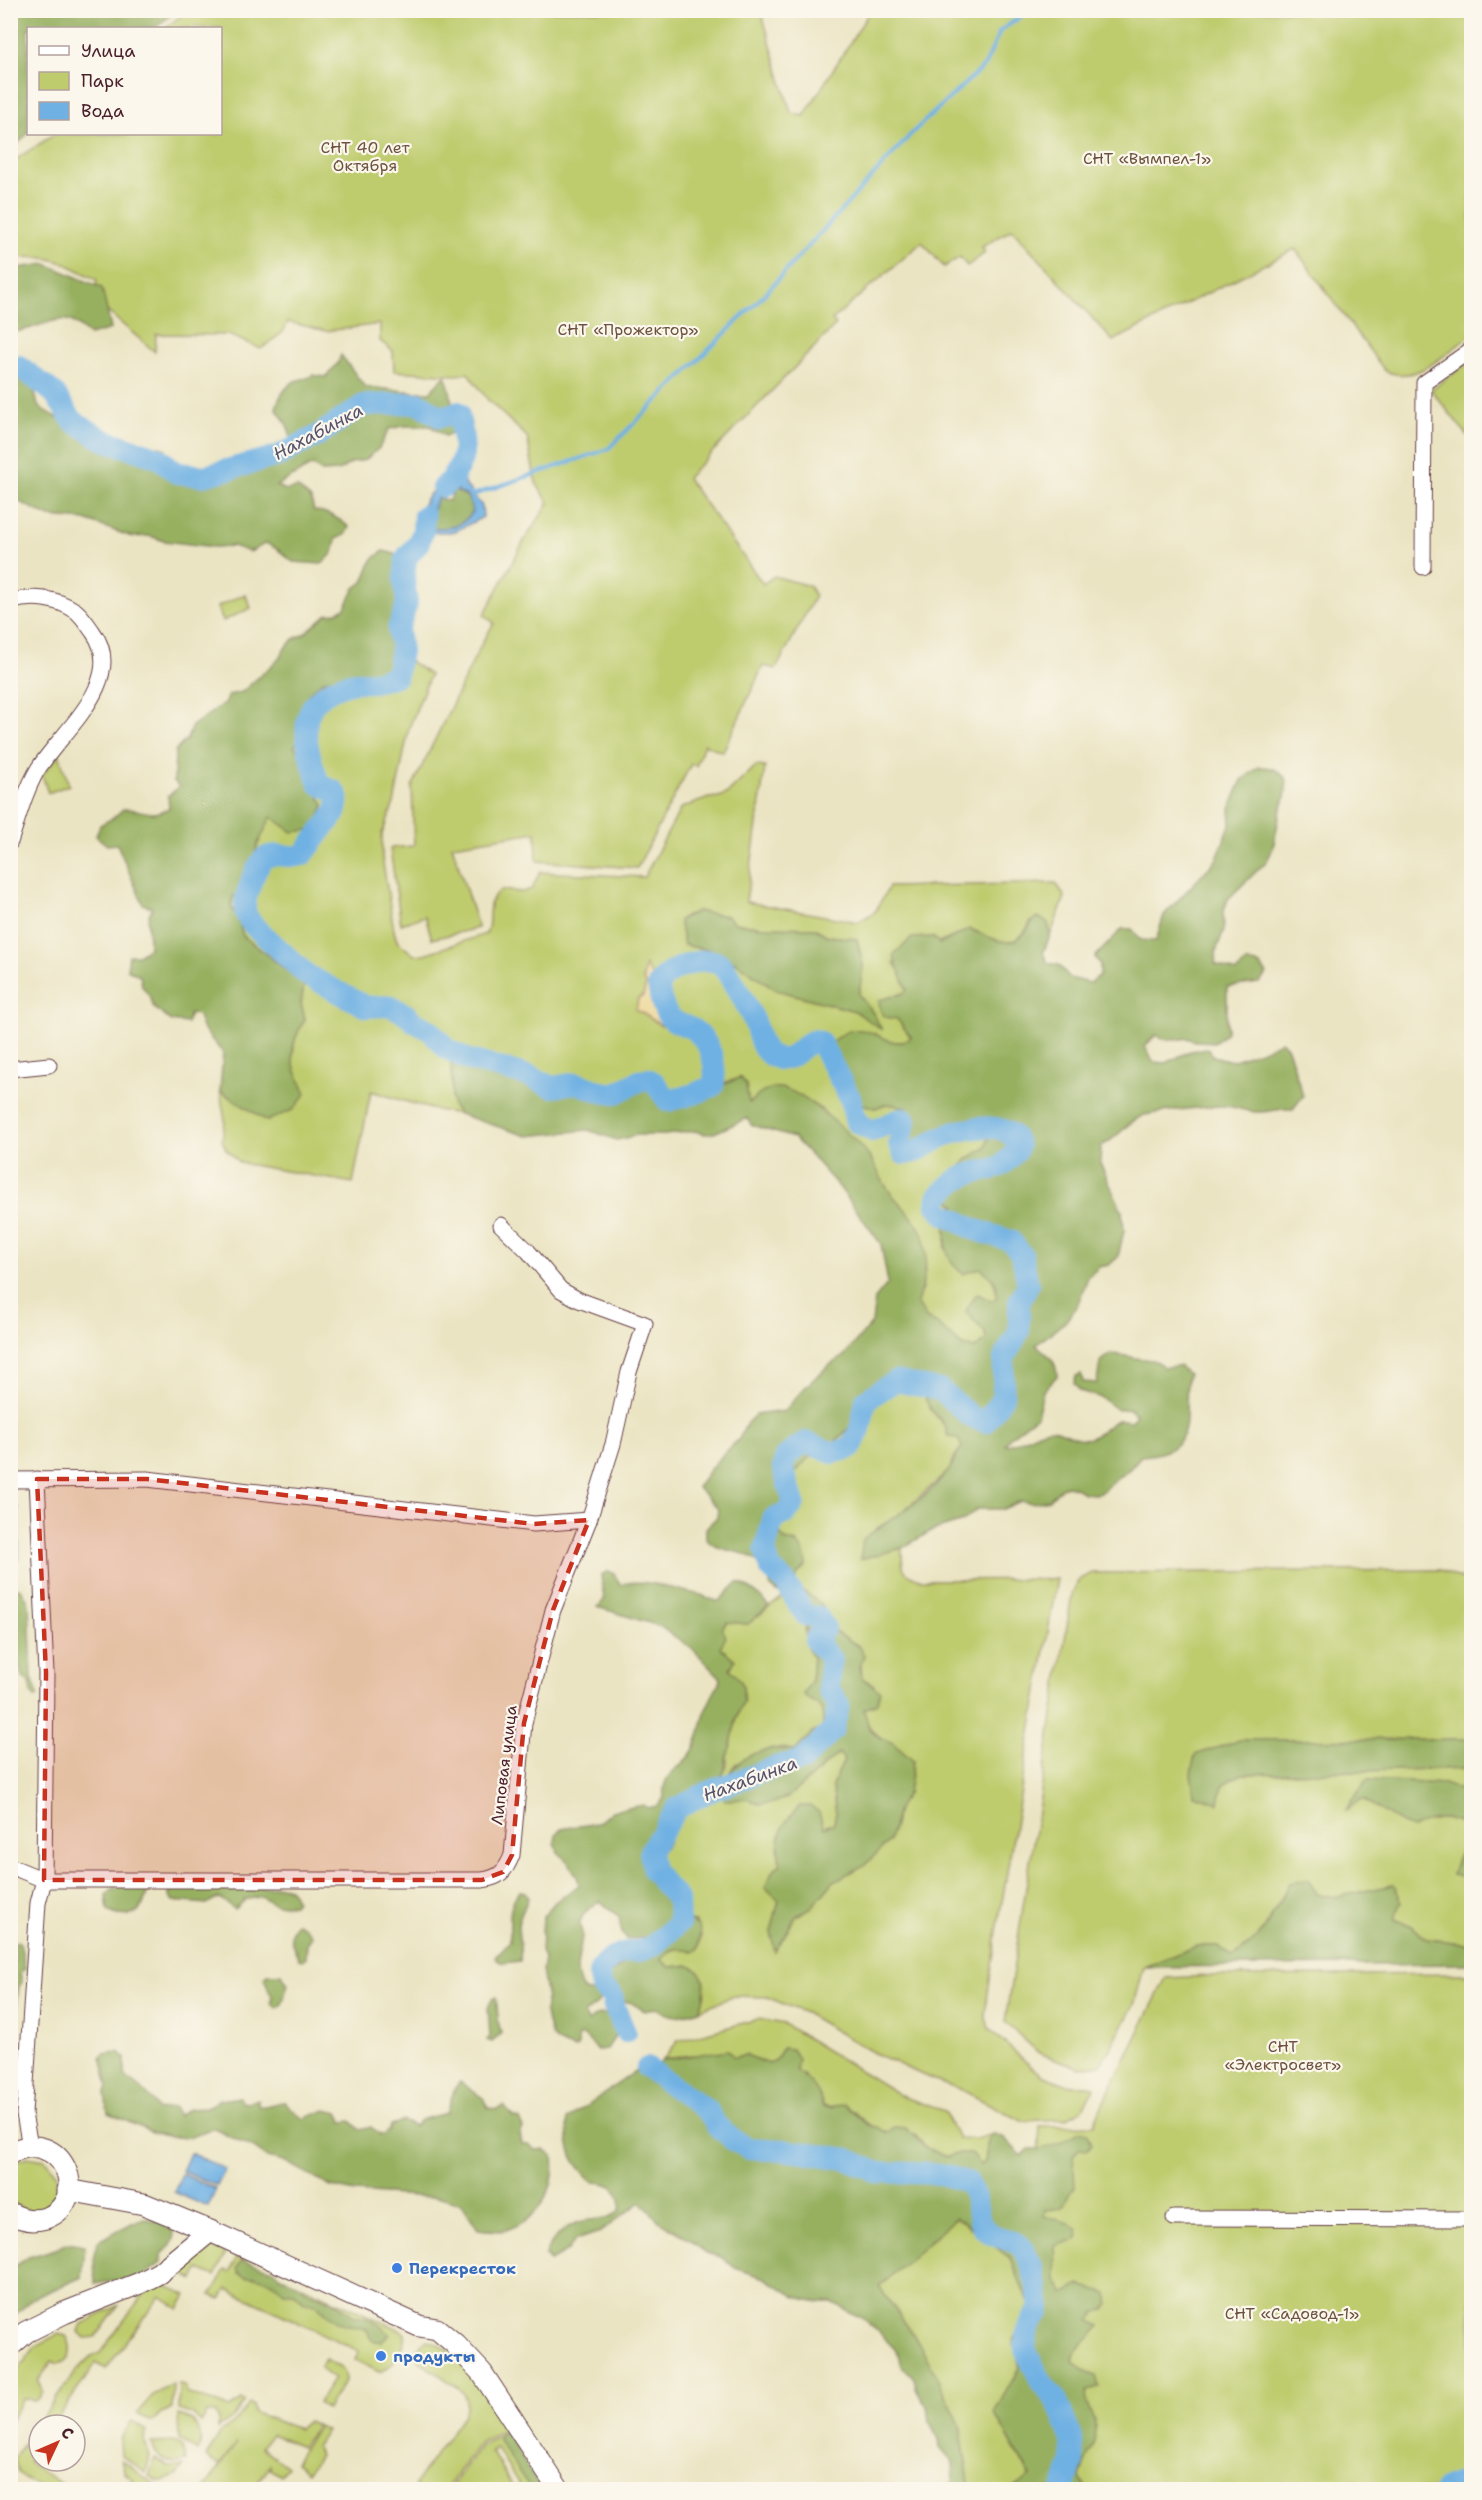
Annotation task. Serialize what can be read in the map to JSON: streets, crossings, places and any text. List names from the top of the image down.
{
  "streets": {
    "street": ["Липовая улица"]
  },
  "water": ["Нахабинка"],
  "parks": [
    "СНТ 40 лет Октября",
    "СНТ «Вымпел-1»",
    "СНТ «Прожектор»",
    "СНТ «Электросвет»",
    "СНТ «Садовод-1»"
  ],
  "places": ["Перекресток", "продукты"],
  "legend": ["Улица", "Парк", "Вода"],
  "north": "top right"
}
